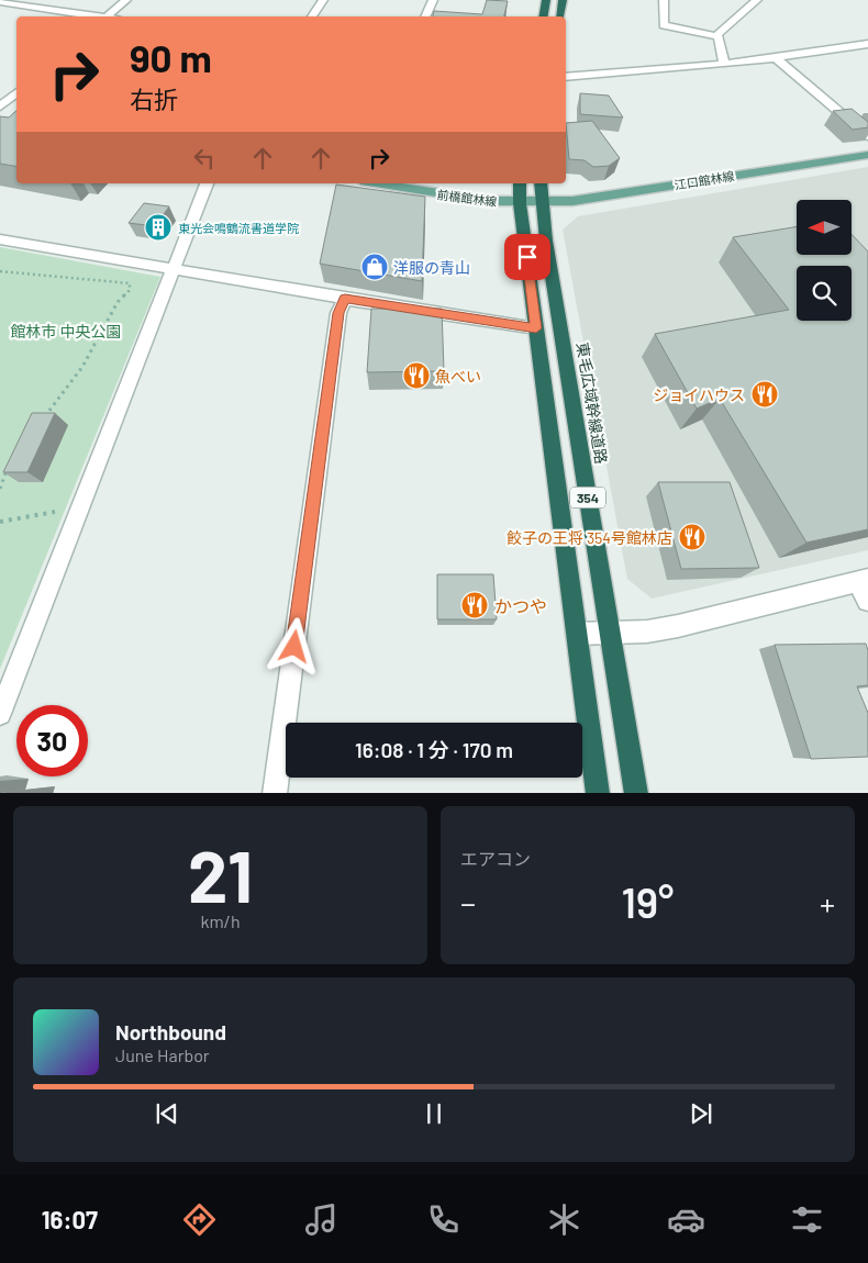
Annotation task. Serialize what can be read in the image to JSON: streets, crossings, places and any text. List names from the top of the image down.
{
  "streets": {
    "highway": ["東毛広域幹線道路", "354"],
    "main road": ["江口館林線", "前橋館林線"]
  },
  "crossings": [
    ["江口館林線", "前橋館林線"],
    ["江口館林線", "東毛広域幹線道路"],
    ["前橋館林線", "東毛広域幹線道路"],
    ["前橋館林線", "354"]
  ],
  "parks": ["館林市 中央公園"],
  "places": {
    "building": ["東光会鳴鶴流書道学院"],
    "shop": ["洋服の青山"],
    "restaurant": [
      "魚べい",
      "ジョイハウス",
      "餃子の王将 354号館林店",
      "かつや"
    ]
  },
  "north": "left",
  "page": {
    "turn": ["90 m", "右折"],
    "limit": "30",
    "trip": "16:08 · 1 分 · 170 m",
    "tile": [
      ["21", "km/h"],
      "エアコン"
    ],
    "heat": ["−", "19°", "+"],
    "song": ["Northbound", "June Harbor"],
    "tabs": "16:07"
  }
}
